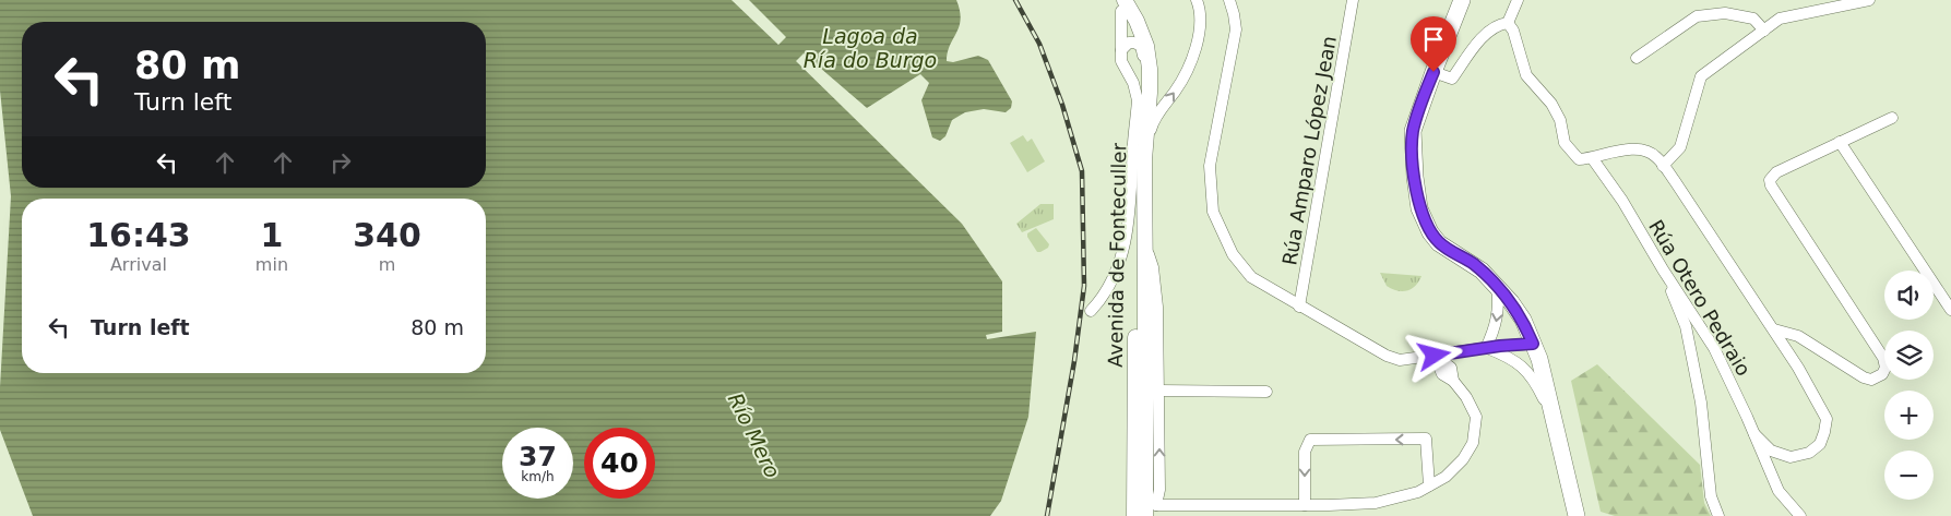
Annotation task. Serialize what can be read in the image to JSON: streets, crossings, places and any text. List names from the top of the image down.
{
  "streets": {
    "main road": ["Avenida de Fonteculler"],
    "street": ["Rúa Amparo López Jean", "Rúa Otero Pedraio"]
  },
  "water": ["Lagoa da Ría do Burgo", "Río Mero"],
  "page": {
    "turn": ["80 m", "Turn left"],
    "eta": [
      "16:43",
      "Arrival",
      "1",
      "min",
      "340",
      "m"
    ],
    "map_buttons": ["+", "−"],
    "list": [
      {
        "name": "Turn left",
        "value": "80 m"
      }
    ],
    "speed": "37 km/h",
    "limit": "40"
  }
}
